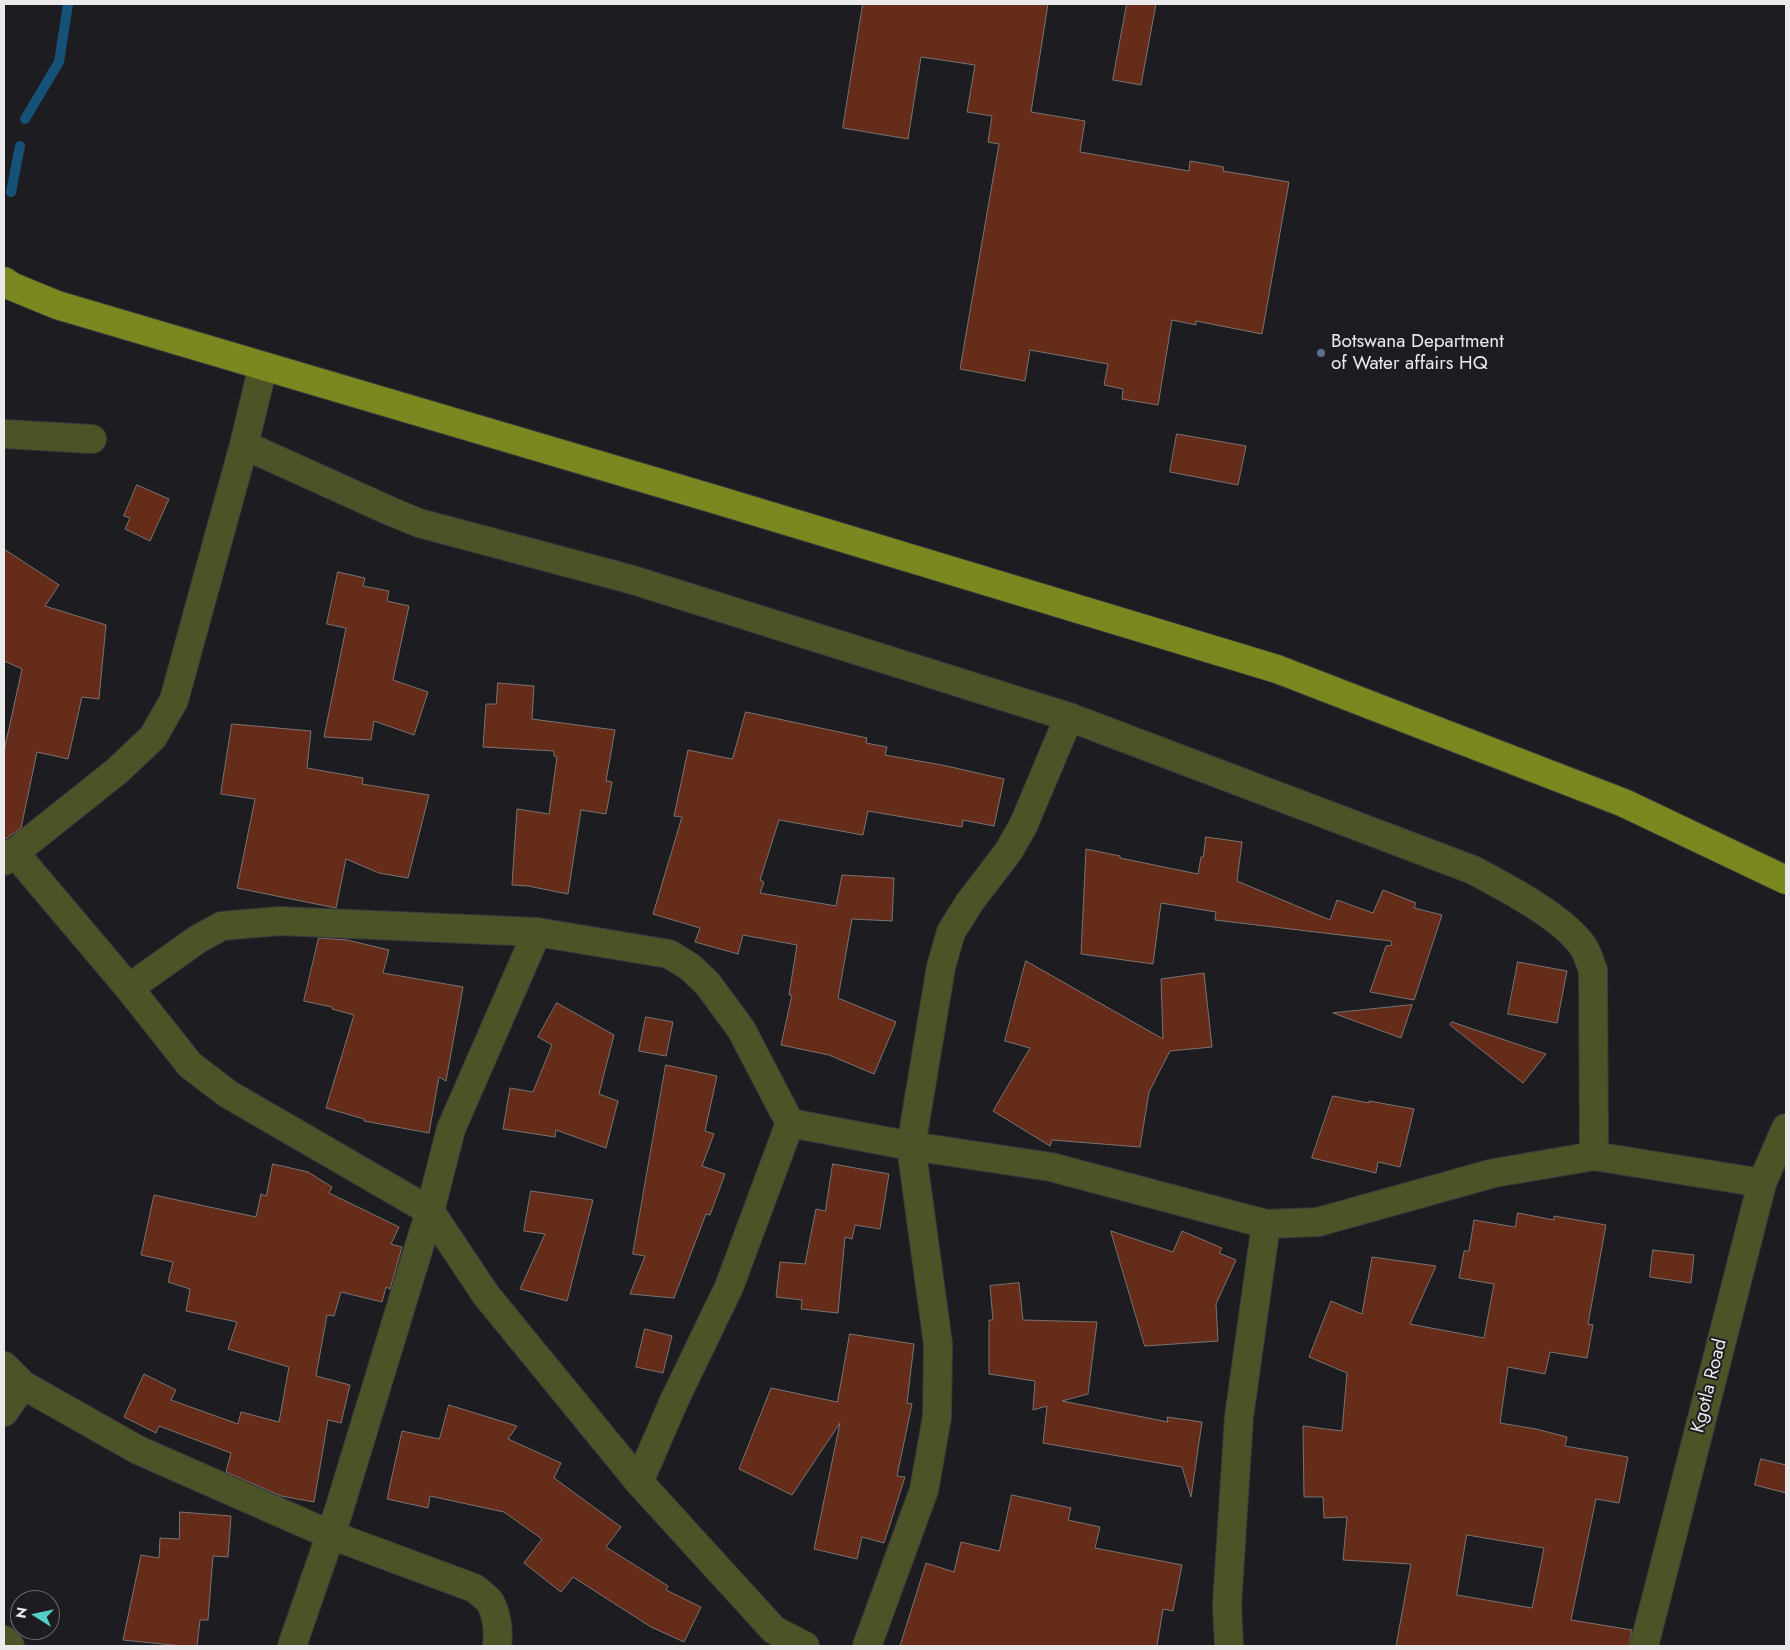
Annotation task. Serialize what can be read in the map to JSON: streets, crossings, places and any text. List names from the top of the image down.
{
  "streets": {
    "street": ["Kgotla Road"]
  },
  "places": ["Botswana Department of Water affairs HQ"],
  "north": "left"
}
